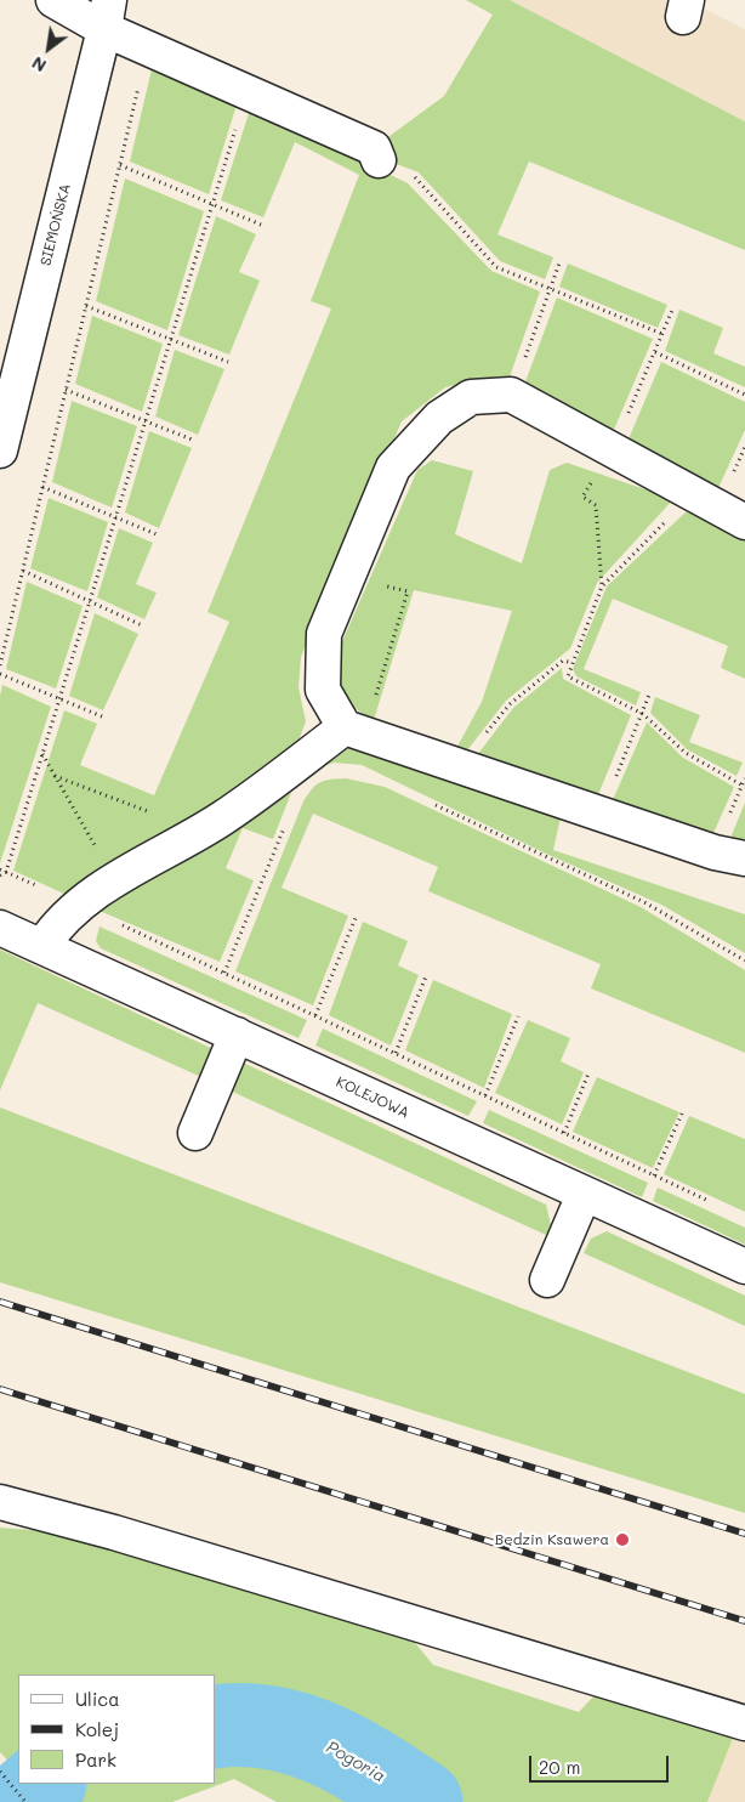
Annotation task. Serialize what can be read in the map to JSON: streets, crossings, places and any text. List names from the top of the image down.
{
  "streets": {
    "street": ["SIEMOŃSKA", "KOLEJOWA"]
  },
  "water": ["Pogoria"],
  "places": ["Będzin Ksawera"],
  "legend": ["Ulica", "Kolej", "Park"],
  "scale_bar": "20 m",
  "north": "bottom left"
}
